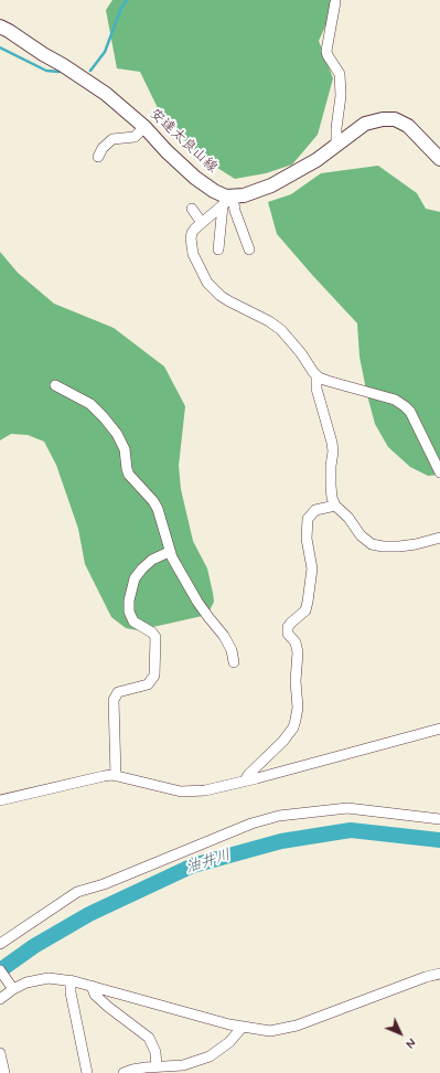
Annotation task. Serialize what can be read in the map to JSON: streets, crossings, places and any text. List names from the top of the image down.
{
  "streets": {
    "main road": ["安達太良山線"]
  },
  "water": ["油井川"],
  "north": "bottom right"
}
